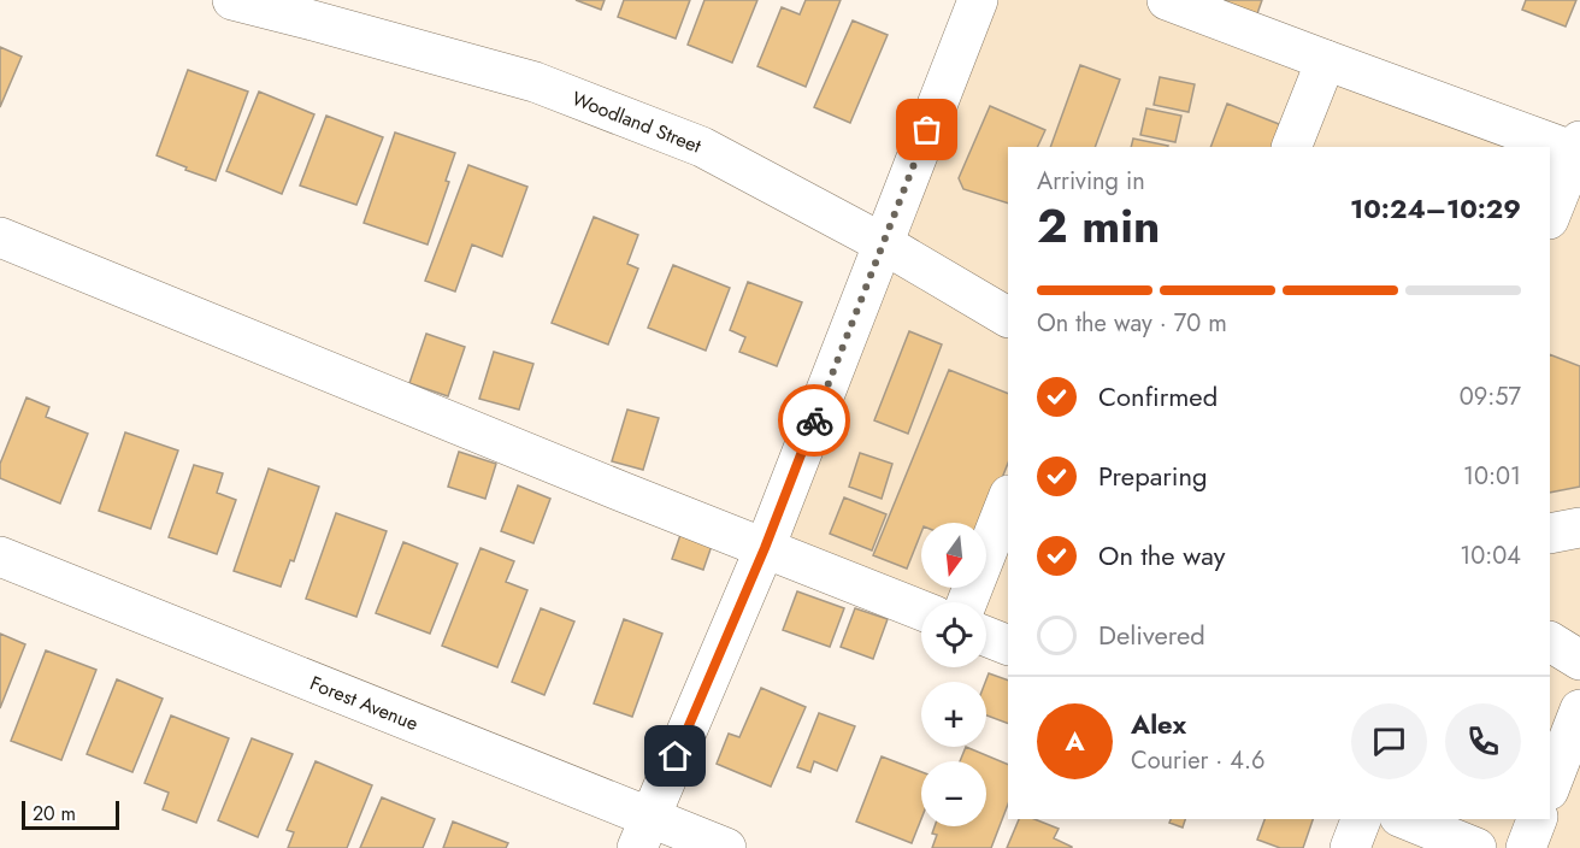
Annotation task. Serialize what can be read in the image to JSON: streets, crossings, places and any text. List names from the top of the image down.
{
  "streets": {
    "street": ["Woodland Street", "Forest Avenue"]
  },
  "scale_bar": "20 m",
  "north": "bottom",
  "page": {
    "heading": ["2 min", "Arriving in", "10:24–10:29"],
    "panel": ["Alex", "Courier · 4.6"],
    "bar": "On the way · 70 m",
    "list": [
      ["Confirmed", "09:57"],
      ["Preparing", "10:01"],
      ["On the way", "10:04"],
      "Delivered"
    ],
    "map_buttons": ["+", "−"],
    "round": "A",
    "scale": "20 m"
  }
}
